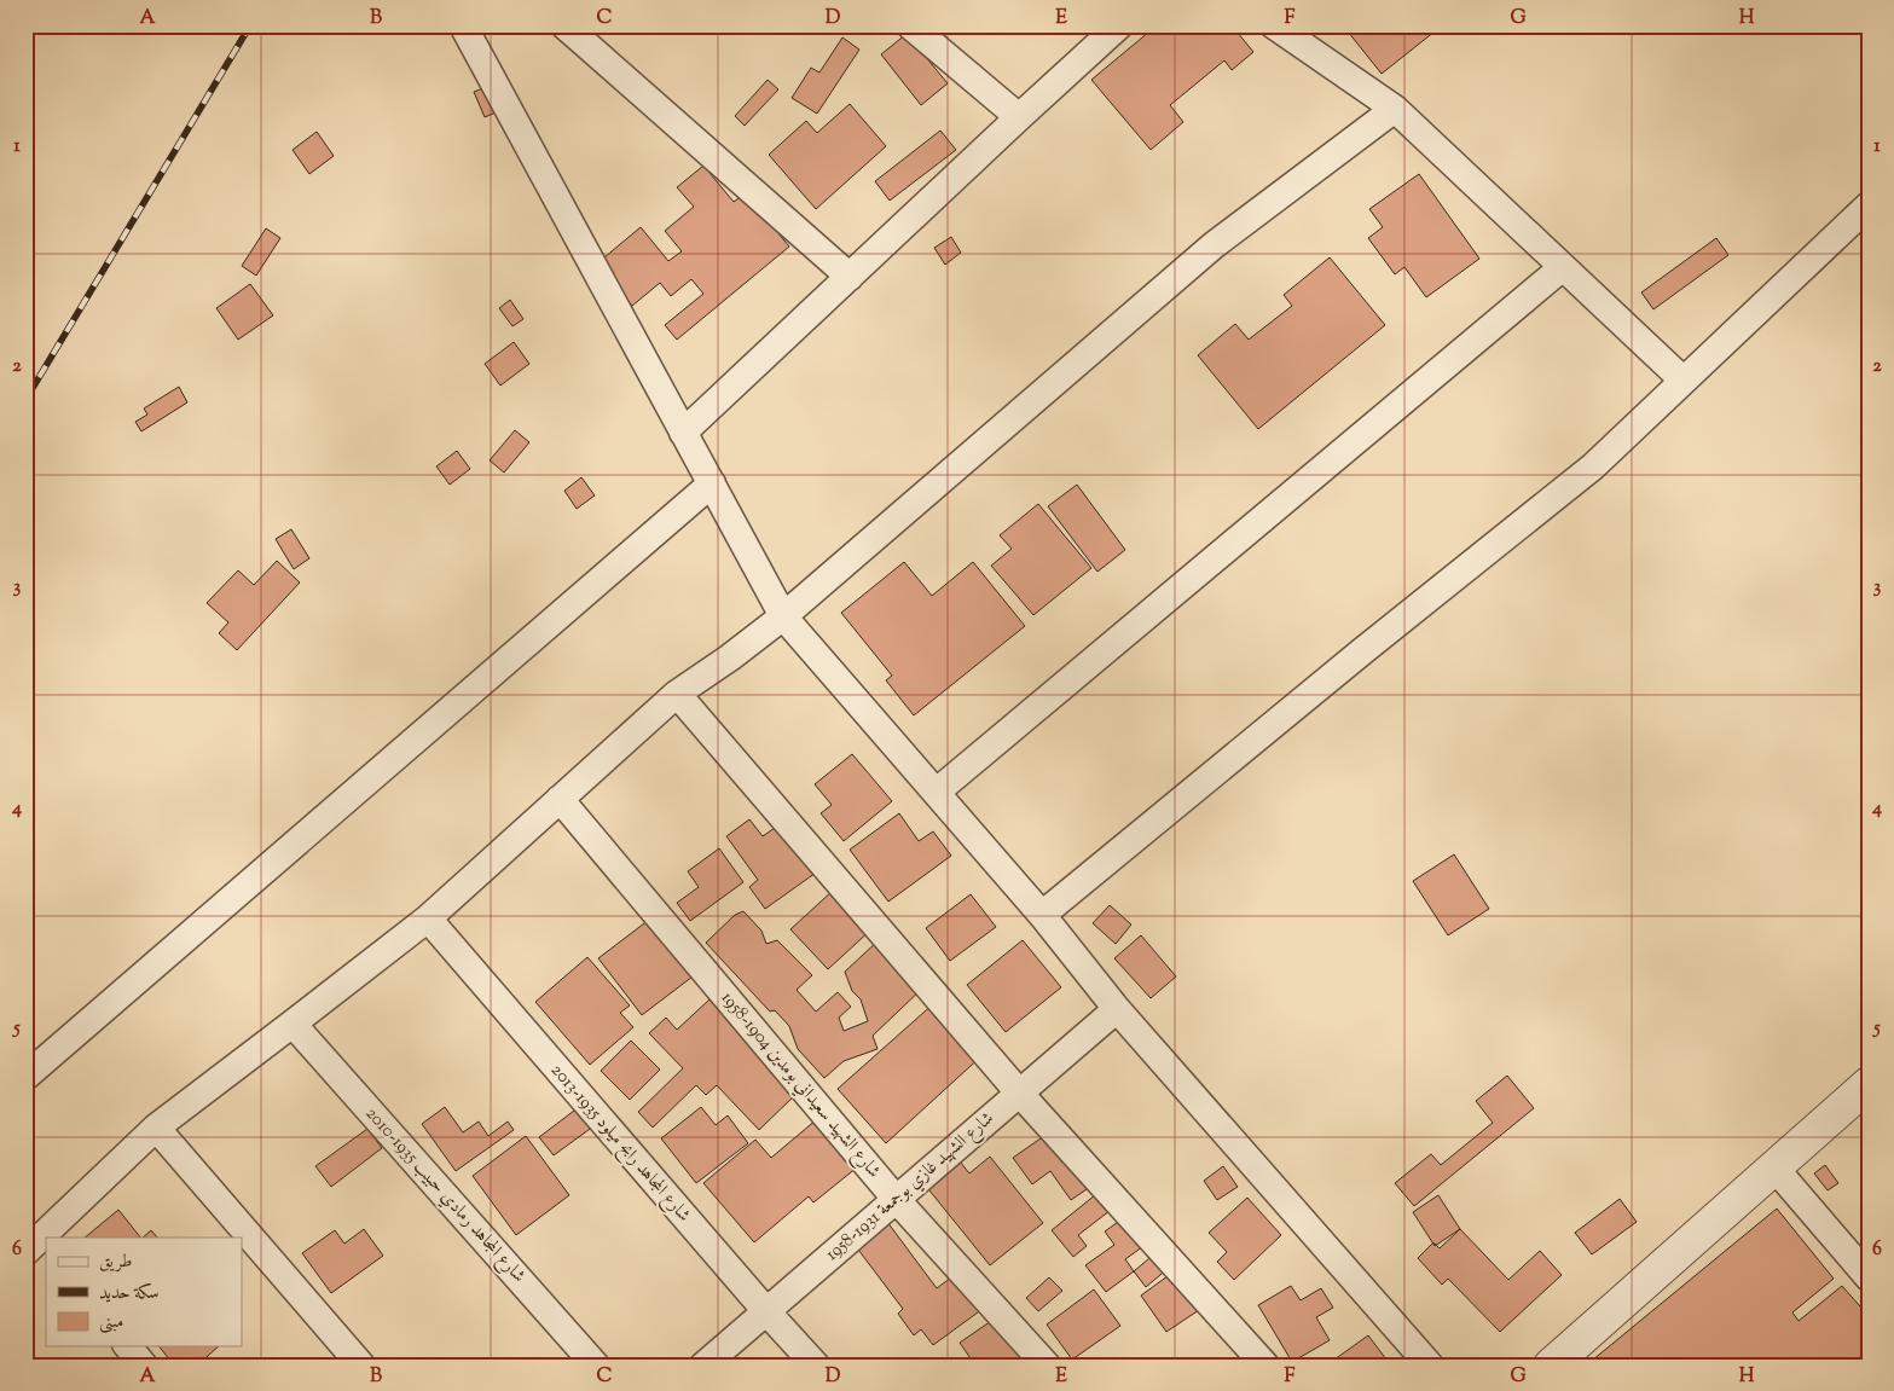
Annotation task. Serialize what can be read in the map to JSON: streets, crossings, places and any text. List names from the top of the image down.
{
  "streets": {
    "street": [
      "شارع الشهيد سعيداني بومدين 1904-1958",
      "شارع المجاهد رابح ميلود 1935-2013",
      "شارع الشهيد غازي بوجمعة 1931-1958",
      "شارع المجاهد رمادي حبيب 1935-2010"
    ]
  },
  "crossings": [
    ["شارع الشهيد سعيداني بومدين 1904-1958", "شارع الشهيد غازي بوجمعة 1931-1958"],
    ["شارع المجاهد رابح ميلود 1935-2013", "شارع الشهيد غازي بوجمعة 1931-1958"]
  ],
  "legend": ["طريق", "سكة حديد", "مبنى"],
  "grid": {
    "columns": [
      "A",
      "B",
      "C",
      "D",
      "E",
      "F",
      "G",
      "H"
    ],
    "rows": [
      "1",
      "2",
      "3",
      "4",
      "5",
      "6"
    ]
  }
}
